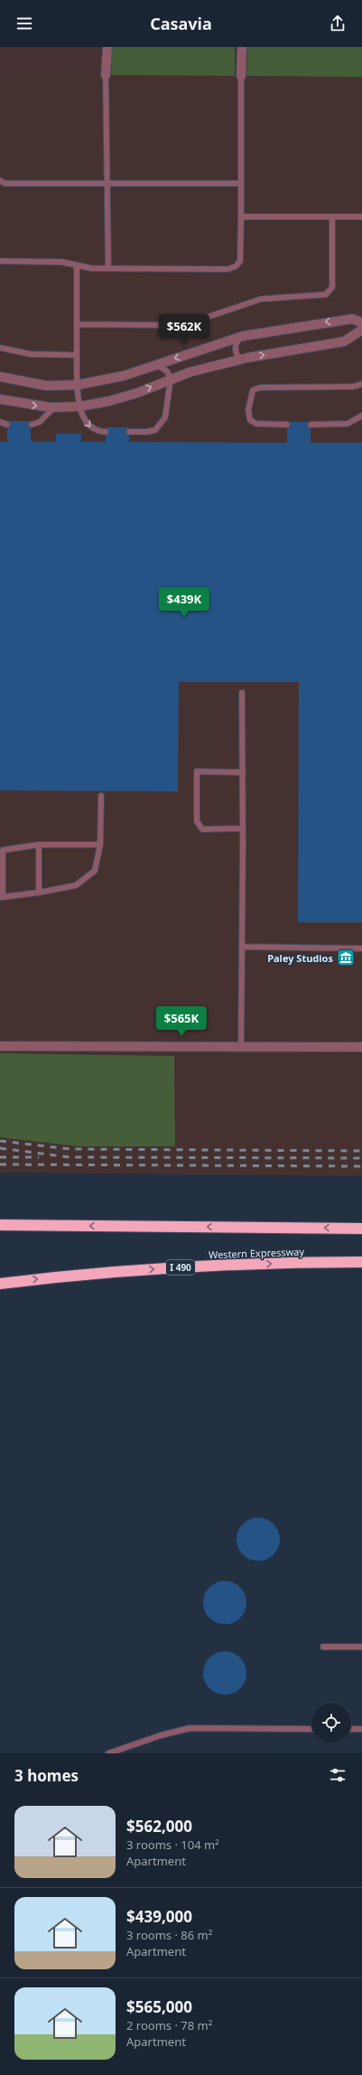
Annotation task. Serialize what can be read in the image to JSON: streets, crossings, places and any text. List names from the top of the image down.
{
  "streets": {
    "highway": ["Western Expressway", "I 490"]
  },
  "places": {
    "museum": ["Paley Studios"]
  },
  "page": {
    "header": "Casavia",
    "price": ["$562K", "$439K", "$565K"],
    "heading": "3 homes",
    "list": [
      {
        "name": "$562,000",
        "note": "3 rooms · 104 m² · Apartment"
      },
      {
        "name": "$439,000",
        "note": "3 rooms · 86 m² · Apartment"
      },
      {
        "name": "$565,000",
        "note": "2 rooms · 78 m² · Apartment"
      }
    ]
  }
}
